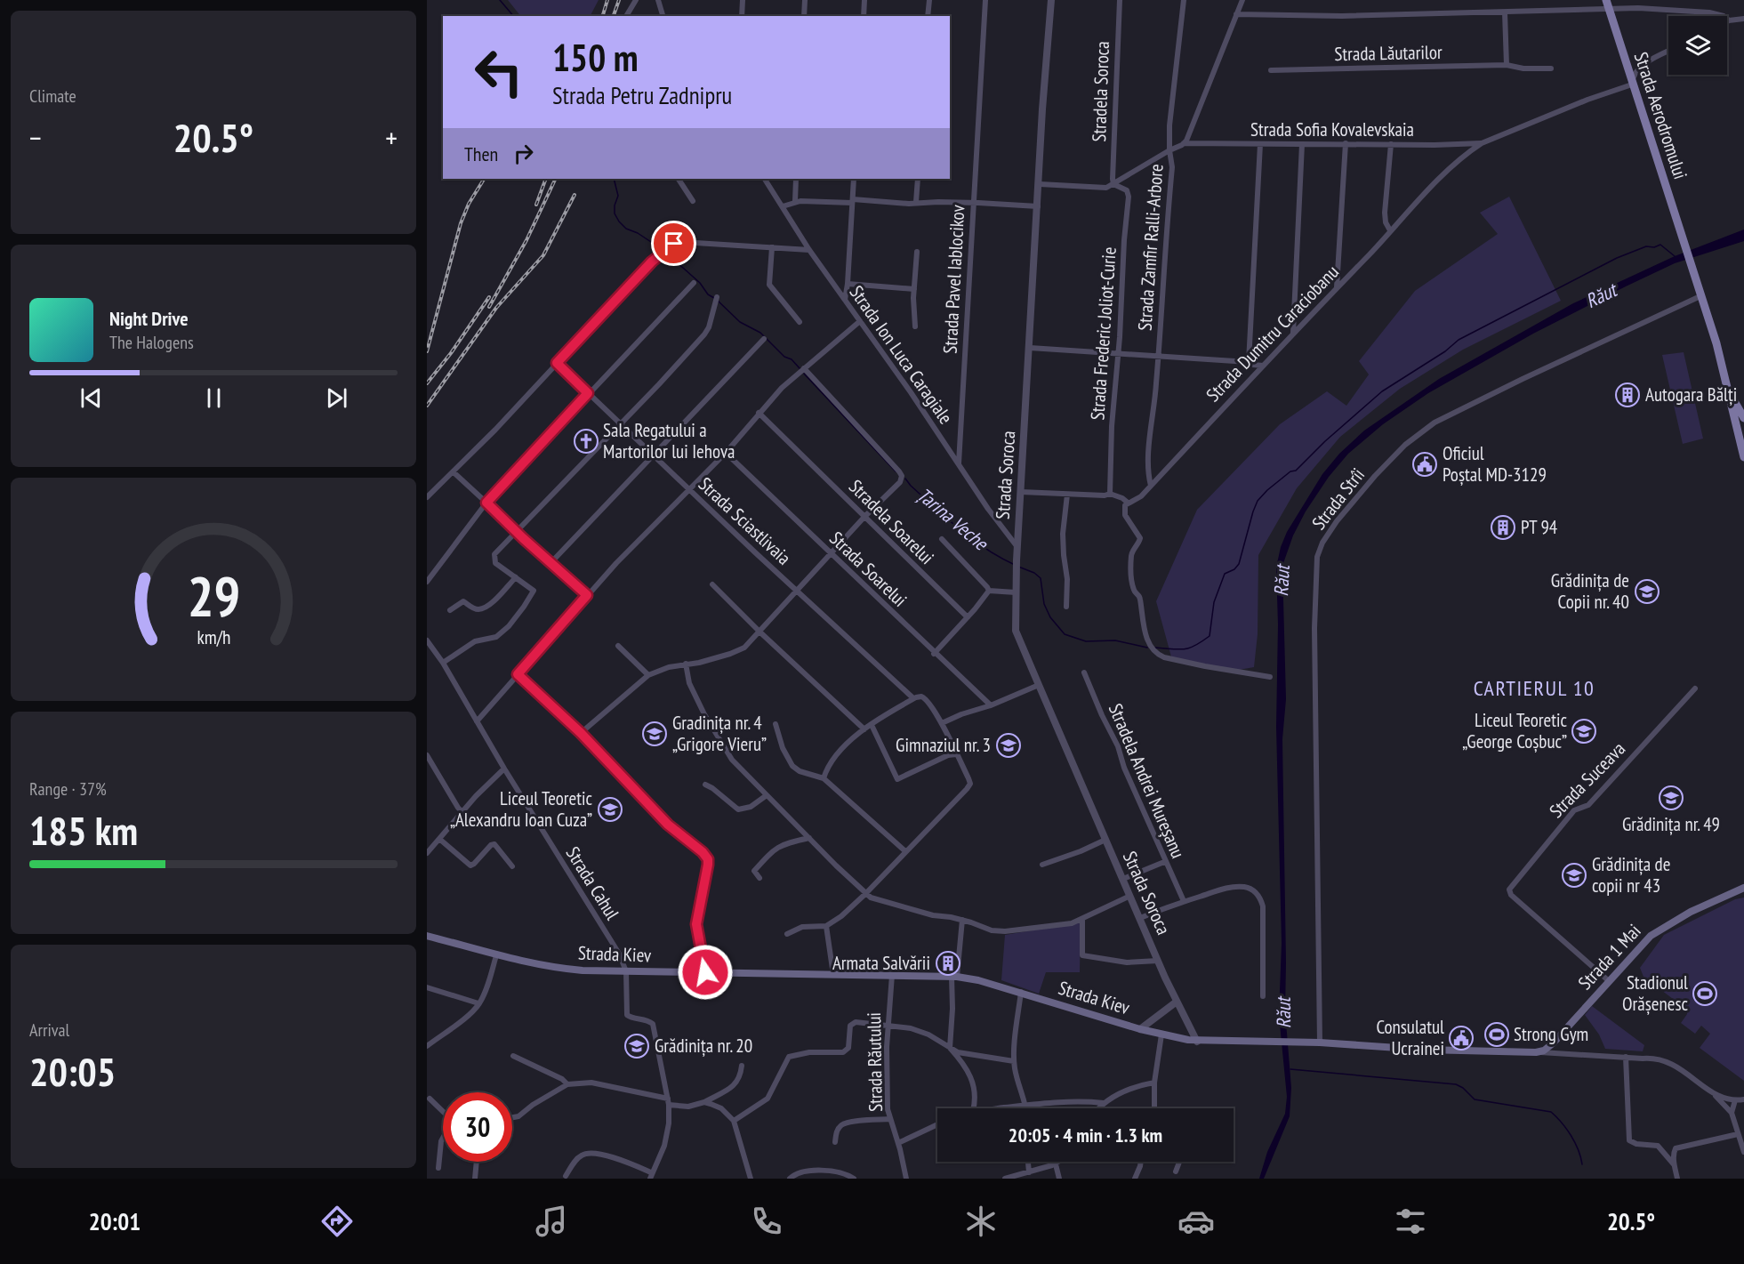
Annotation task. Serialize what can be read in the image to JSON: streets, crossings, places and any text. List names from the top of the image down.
{
  "streets": {
    "main road": ["Strada Aerodromului", "Strada Kiev", "Strada 1 Mai"],
    "street": [
      "Strada Lăutarilor",
      "Stradela Sorocа",
      "Strada Sofia Kovalevskaia",
      "Strada Zamfir Ralli-Arbore",
      "Strada Pavel Iablocikov",
      "Strada Frederic Joliot-Curie",
      "Strada Dumitru Caraciobanu",
      "Strada Ion Luca Caragiale",
      "Strada Soroca",
      "Strada Strîi",
      "Strada Sciastlivaia",
      "Stradela Soarelui",
      "Strada Soarelui",
      "Strada Suceava",
      "Stradela Andrei Mureșanu",
      "Strada Cahul",
      "Strada Răutului"
    ]
  },
  "crossings": [
    ["Stradela Sorocа", "Strada Frederic Joliot-Curie"],
    ["Strada Aerodromului", "Strada Dumitru Caraciobanu"],
    ["Strada Aerodromului", "Strada Strîi"],
    ["Strada Sofia Kovalevskaia", "Strada Zamfir Ralli-Arbore"],
    ["Strada Sofia Kovalevskaia", "Strada Dumitru Caraciobanu"],
    ["Strada Zamfir Ralli-Arbore", "Strada Dumitru Caraciobanu"],
    ["Strada Pavel Iablocikov", "Strada Ion Luca Caragiale"],
    ["Strada Ion Luca Caragiale", "Strada Soroca"],
    ["Strada Soroca", "Strada Kiev"],
    ["Strada Strîi", "Strada Kiev"],
    ["Strada Suceava", "Strada 1 Mai"],
    ["Strada Cahul", "Strada Kiev"],
    ["Strada Kiev", "Strada 1 Mai"],
    ["Strada Kiev", "Strada Răutului"]
  ],
  "districts": ["CARTIERUL 10"],
  "water": ["Răut", "Țarina Veche"],
  "places": {
    "building": ["Autogara Bălți", "PT 94", "Armata Salvării"],
    "church": ["Sala Regatului a Martorilor lui Iehova"],
    "public building": ["Oficiul Poștal MD-3129", "Consulatul Ucrainei"],
    "school or university": [
      "Grădinița de Copii nr. 40",
      "Liceul Teoretic „George Coșbuc”",
      "Gradinița nr. 4 „Grigore Vieru”",
      "Gimnaziul nr. 3",
      "Grădinița nr. 49",
      "Liceul Teoretic „Alexandru Ioan Cuza”",
      "Grădinița de copii nr 43",
      "Grădinița nr. 20"
    ],
    "sports": ["Stadionul Orășenesc", "Strong Gym"]
  },
  "page": {
    "tile": [
      "Climate",
      ["Range · 37%", "185 km"],
      ["Arrival", "20:05"]
    ],
    "turn": ["150 m", "Strada Petru Zadnipru"],
    "heat": ["−", "20.5°", "+"],
    "then": "Then",
    "song": ["Night Drive", "The Halogens"],
    "limit": "30",
    "trip": "20:05 · 4 min · 1.3 km",
    "tabs": ["20:01", "20.5°"],
    "gauge": ["29", "km/h"]
  }
}
